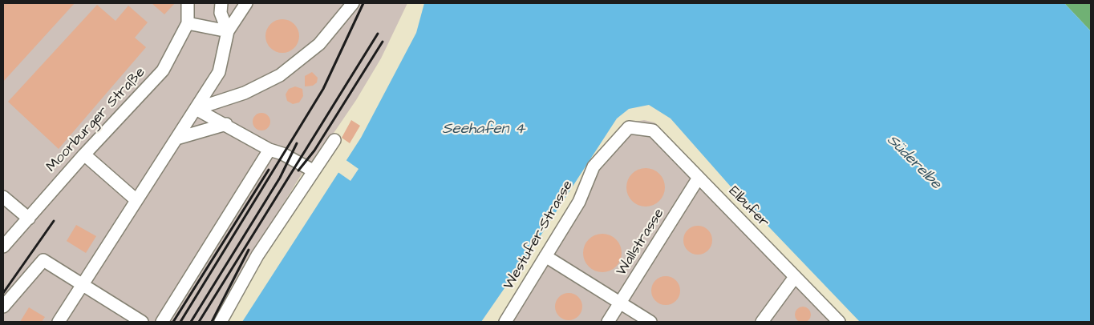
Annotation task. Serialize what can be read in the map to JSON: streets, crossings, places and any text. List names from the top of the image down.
{
  "streets": {
    "lane": [
      "Moorburger Straße",
      "Elbufer",
      "Westufer-Strasse",
      "Wallstrasse"
    ]
  },
  "crossings": [
    ["Elbufer", "Westufer-Strasse"],
    ["Elbufer", "Wallstrasse"]
  ],
  "water": ["Seehafen 4", "Süderelbe"]
}
